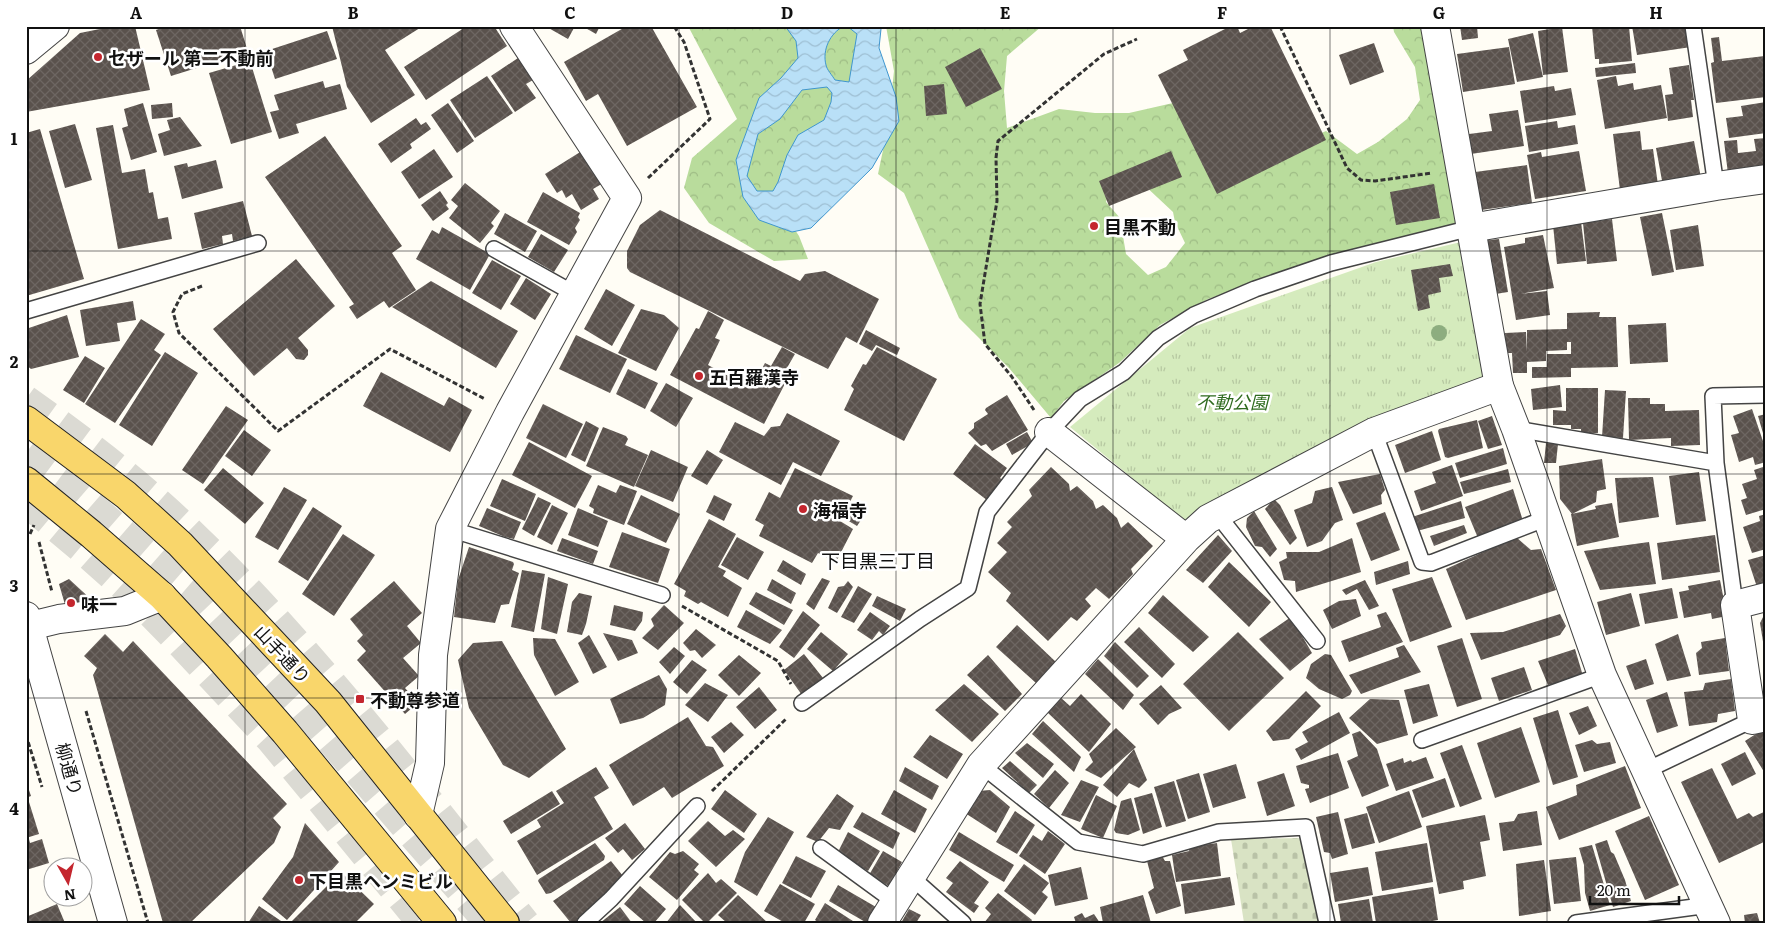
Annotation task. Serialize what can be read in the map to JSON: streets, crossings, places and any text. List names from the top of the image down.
{
  "streets": {
    "main road": ["山手通り"],
    "street": ["柳通り"]
  },
  "districts": ["下目黒三丁目"],
  "parks": ["不動公園"],
  "places": {
    "other": [
      "セザール 第二不動前",
      "目黒不動",
      "五百羅漢寺",
      "海福寺",
      "味一",
      "下目黒ヘンミビル"
    ],
    "transit": ["不動尊参道"]
  },
  "scale_bar": "20 m",
  "north": "bottom",
  "grid": {
    "columns": [
      "A",
      "B",
      "C",
      "D",
      "E",
      "F",
      "G",
      "H"
    ],
    "rows": [
      "1",
      "2",
      "3",
      "4"
    ]
  }
}
